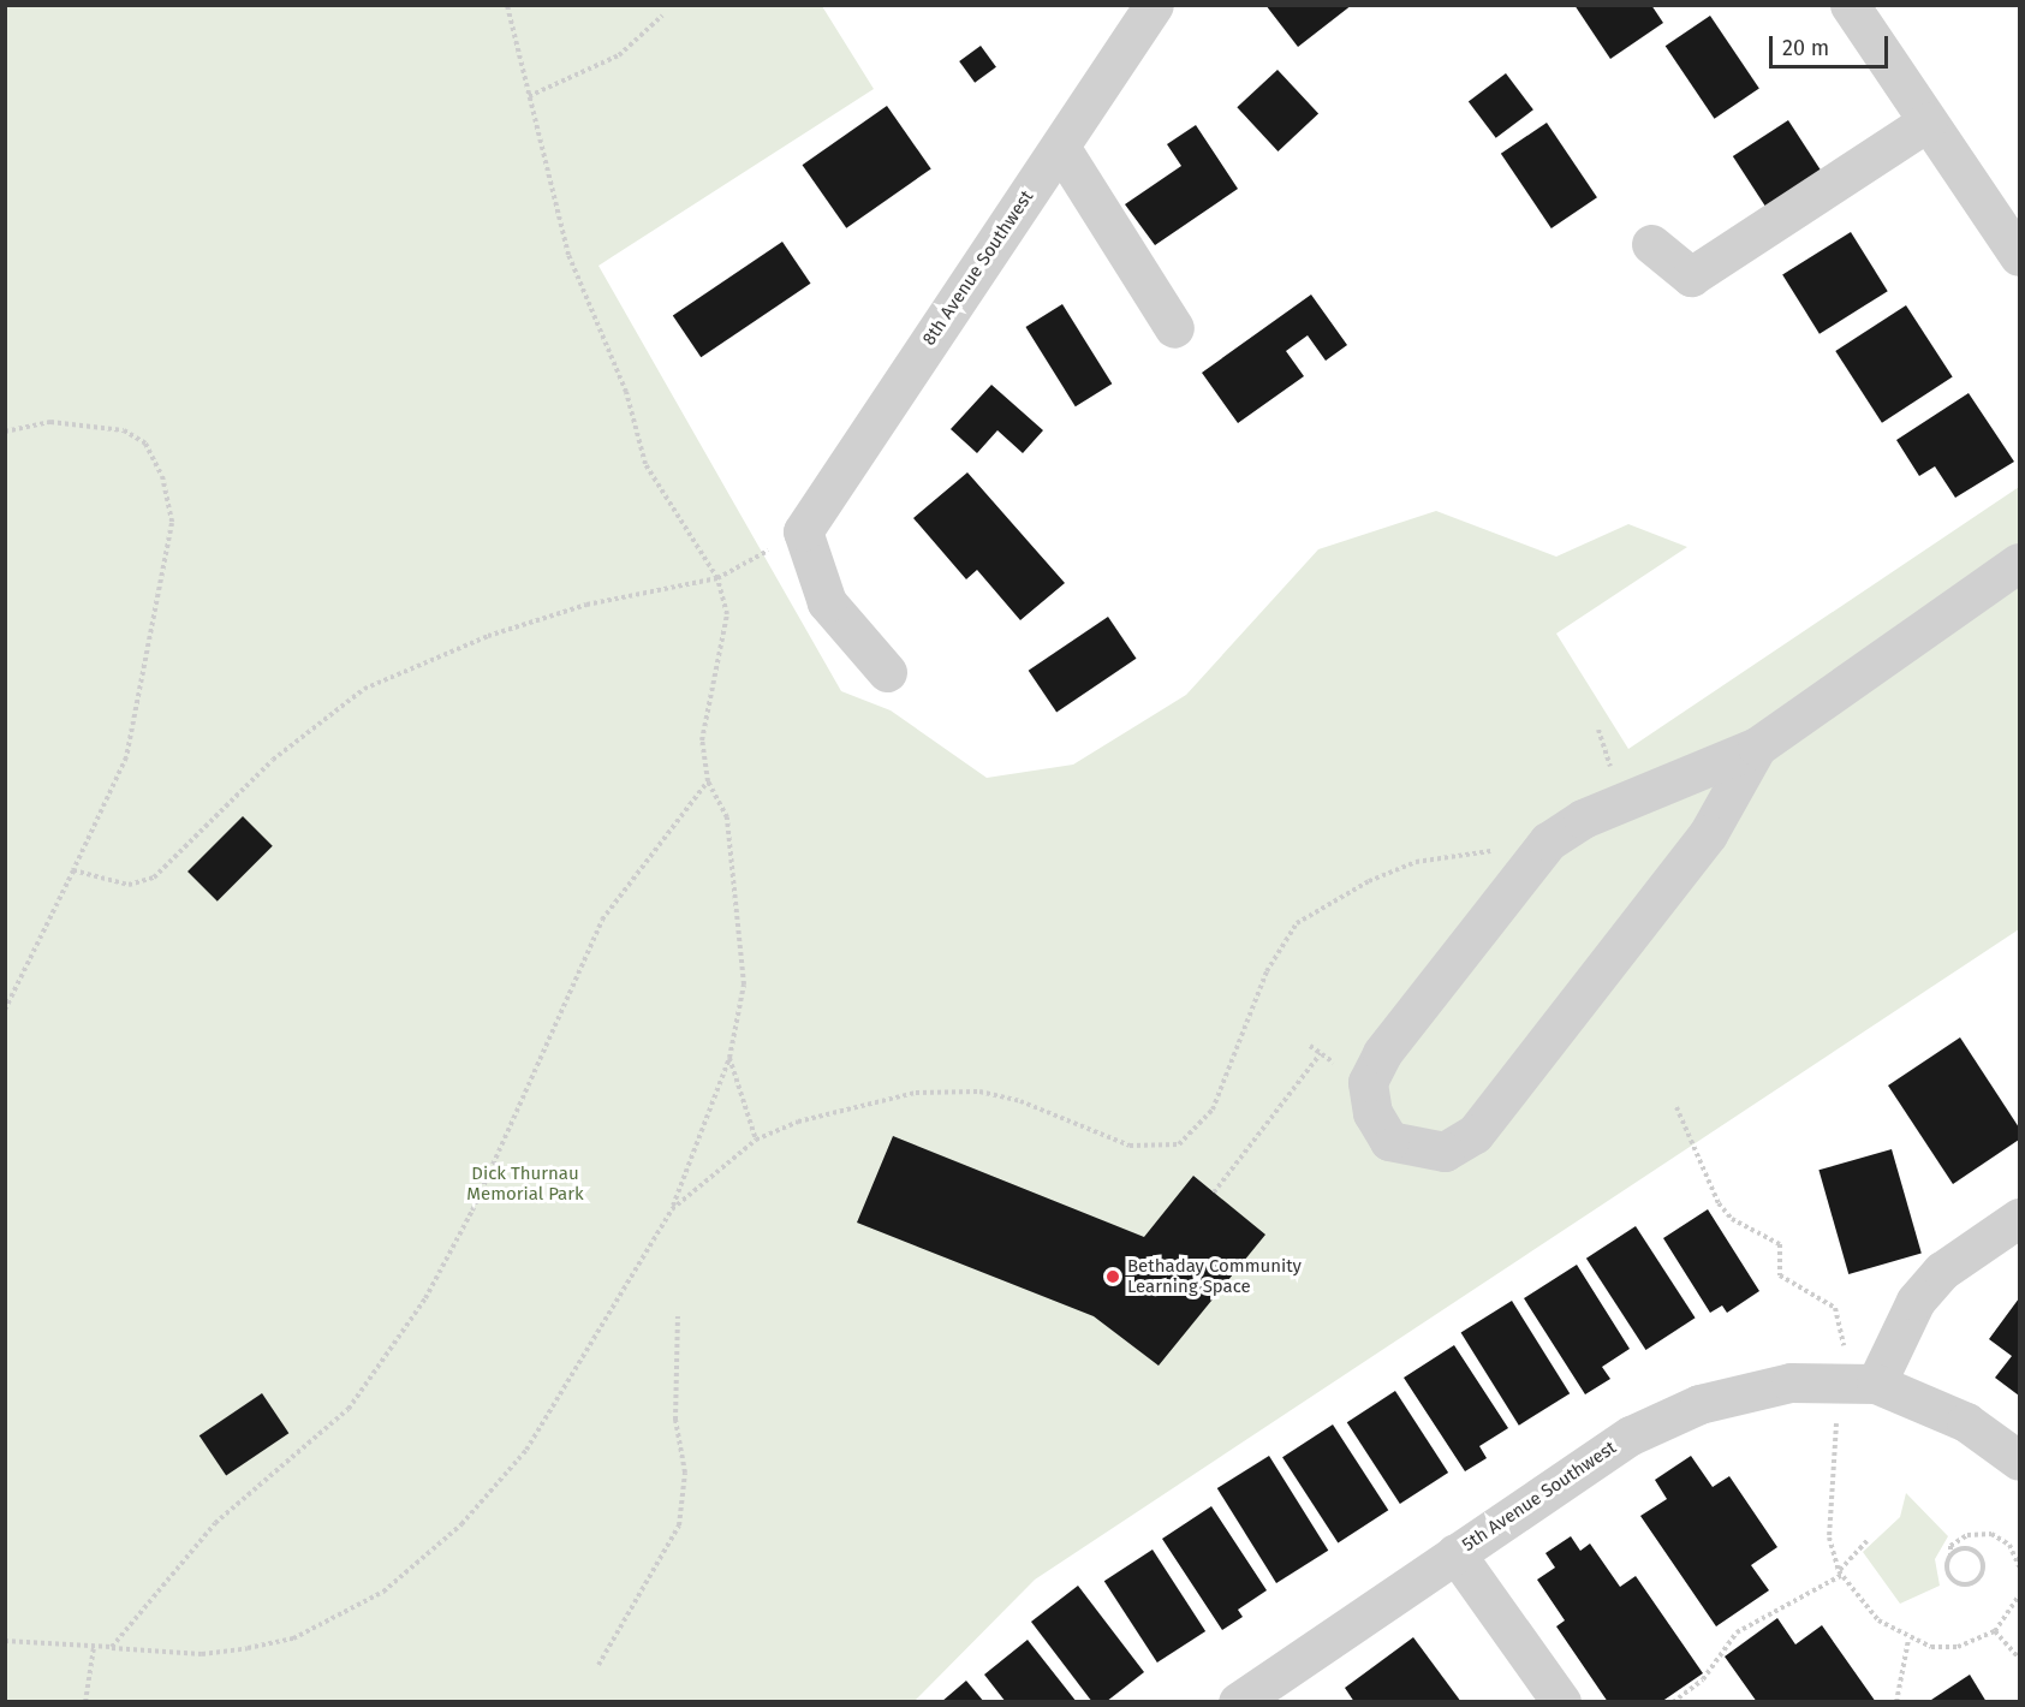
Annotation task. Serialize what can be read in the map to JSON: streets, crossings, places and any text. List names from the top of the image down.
{
  "streets": {
    "street": ["8th Avenue Southwest", "5th Avenue Southwest"]
  },
  "parks": ["Dick Thurnau Memorial Park"],
  "places": ["Bethaday Community Learning Space"],
  "scale_bar": "20 m"
}
